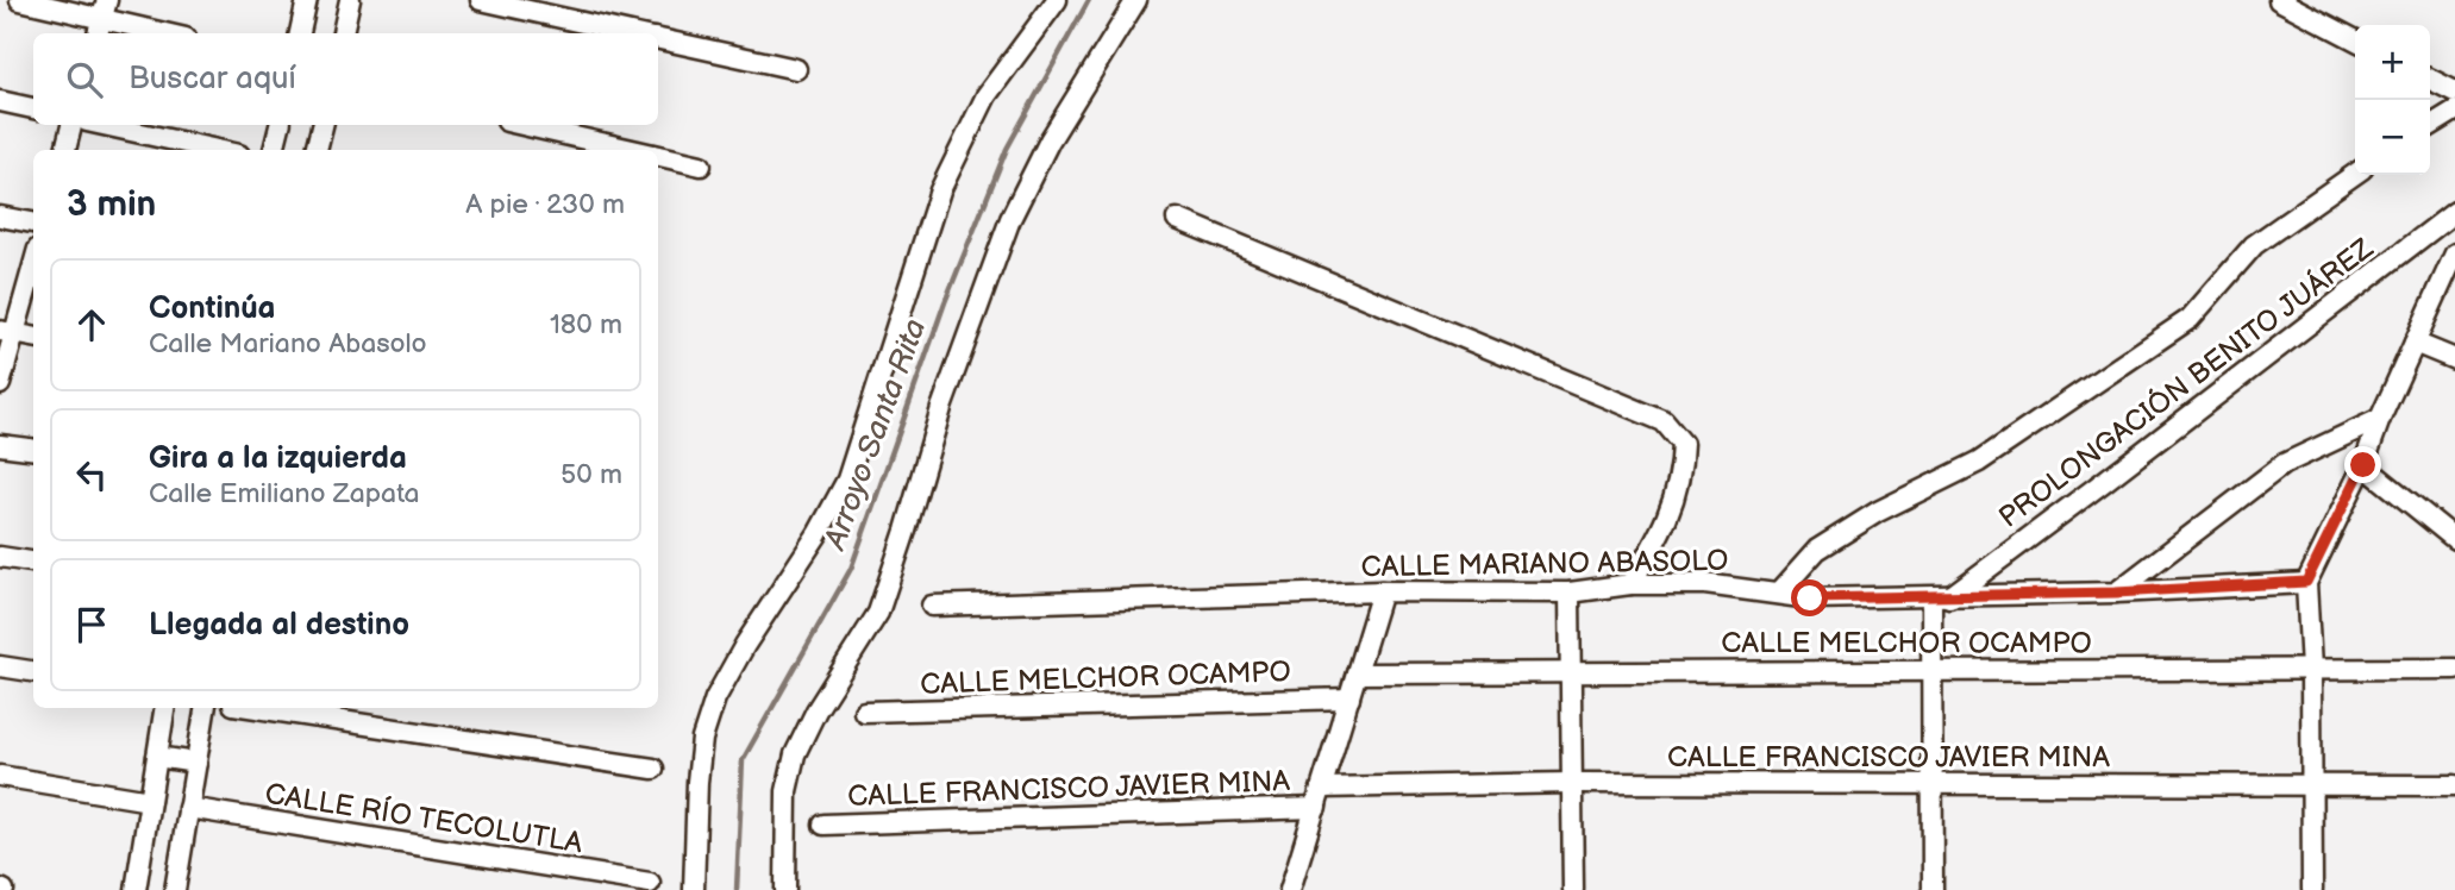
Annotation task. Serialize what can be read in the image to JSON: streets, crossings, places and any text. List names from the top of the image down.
{
  "streets": {
    "street": [
      "PROLONGACIÓN BENITO JUÁREZ",
      "CALLE MARIANO ABASOLO",
      "CALLE MELCHOR OCAMPO",
      "CALLE FRANCISCO JAVIER MINA",
      "CALLE RÍO TECOLUTLA"
    ]
  },
  "crossings": [
    ["PROLONGACIÓN BENITO JUÁREZ", "CALLE MARIANO ABASOLO"]
  ],
  "water": ["Arroyo Santa Rita"],
  "page": {
    "map_buttons": ["+", "−"],
    "search": "Buscar aquí",
    "heading": ["3 min", "A pie · 230 m"],
    "list": [
      ["Continúa", "Calle Mariano Abasolo", "180 m"],
      ["Gira a la izquierda", "Calle Emiliano Zapata", "50 m"],
      "Llegada al destino"
    ]
  }
}
